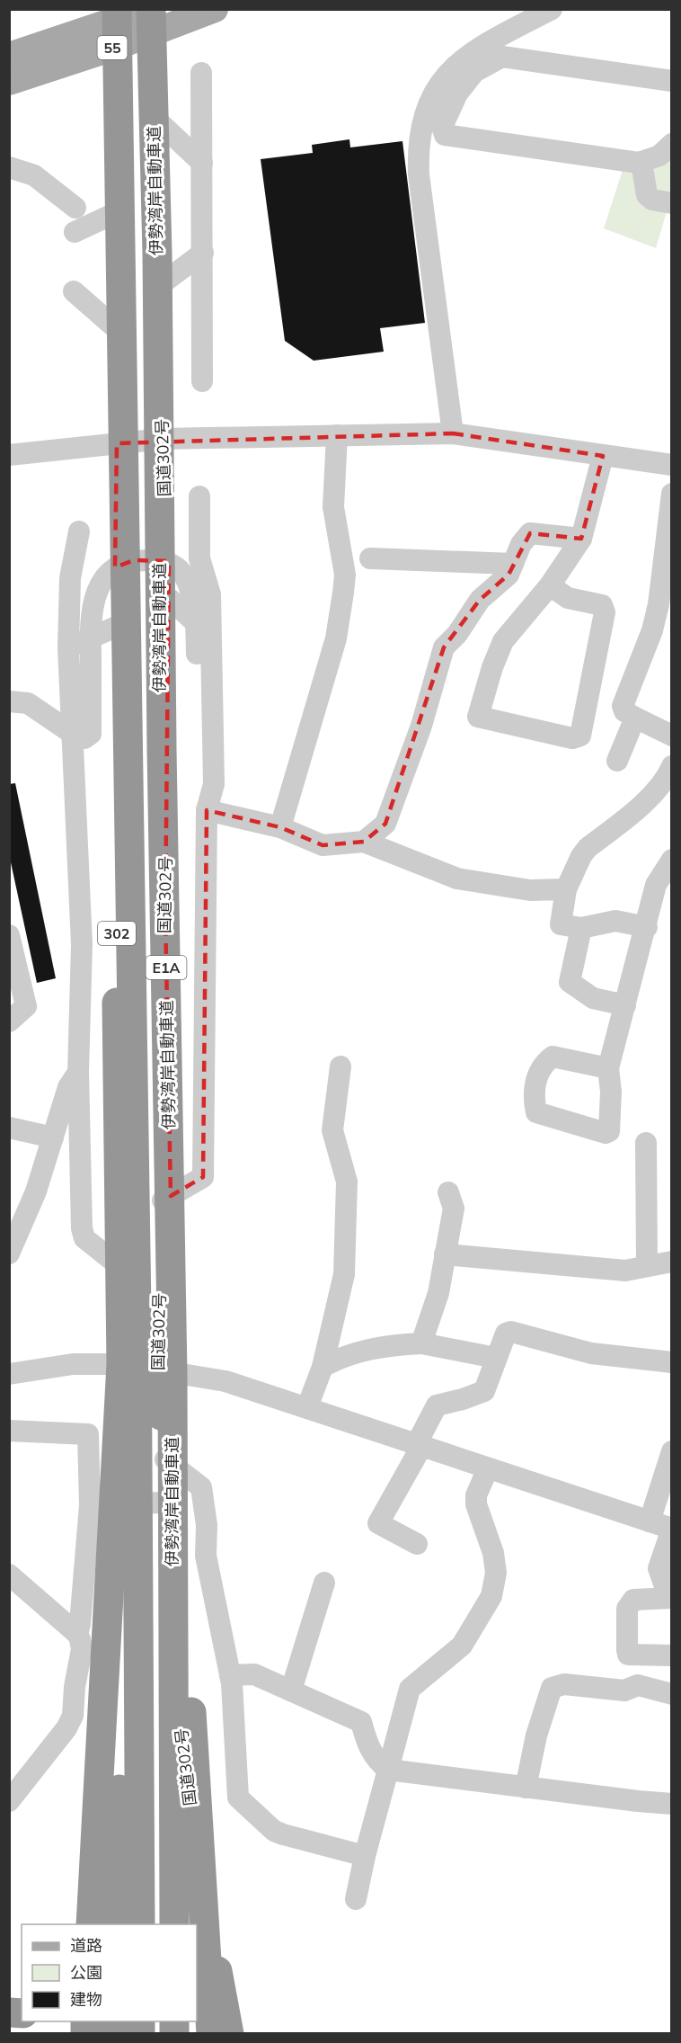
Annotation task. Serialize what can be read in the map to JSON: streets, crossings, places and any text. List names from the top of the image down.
{
  "streets": {
    "highway": [
      "伊勢湾岸自動車道",
      "国道302号",
      "302",
      "E1A"
    ],
    "main road": ["55"]
  },
  "crossings": [
    ["55", "伊勢湾岸自動車道"],
    ["55", "国道302号"],
    ["55", "302"],
    ["伊勢湾岸自動車道", "国道302号"],
    ["伊勢湾岸自動車道", "302"]
  ],
  "legend": ["道路", "公園", "建物"]
}
